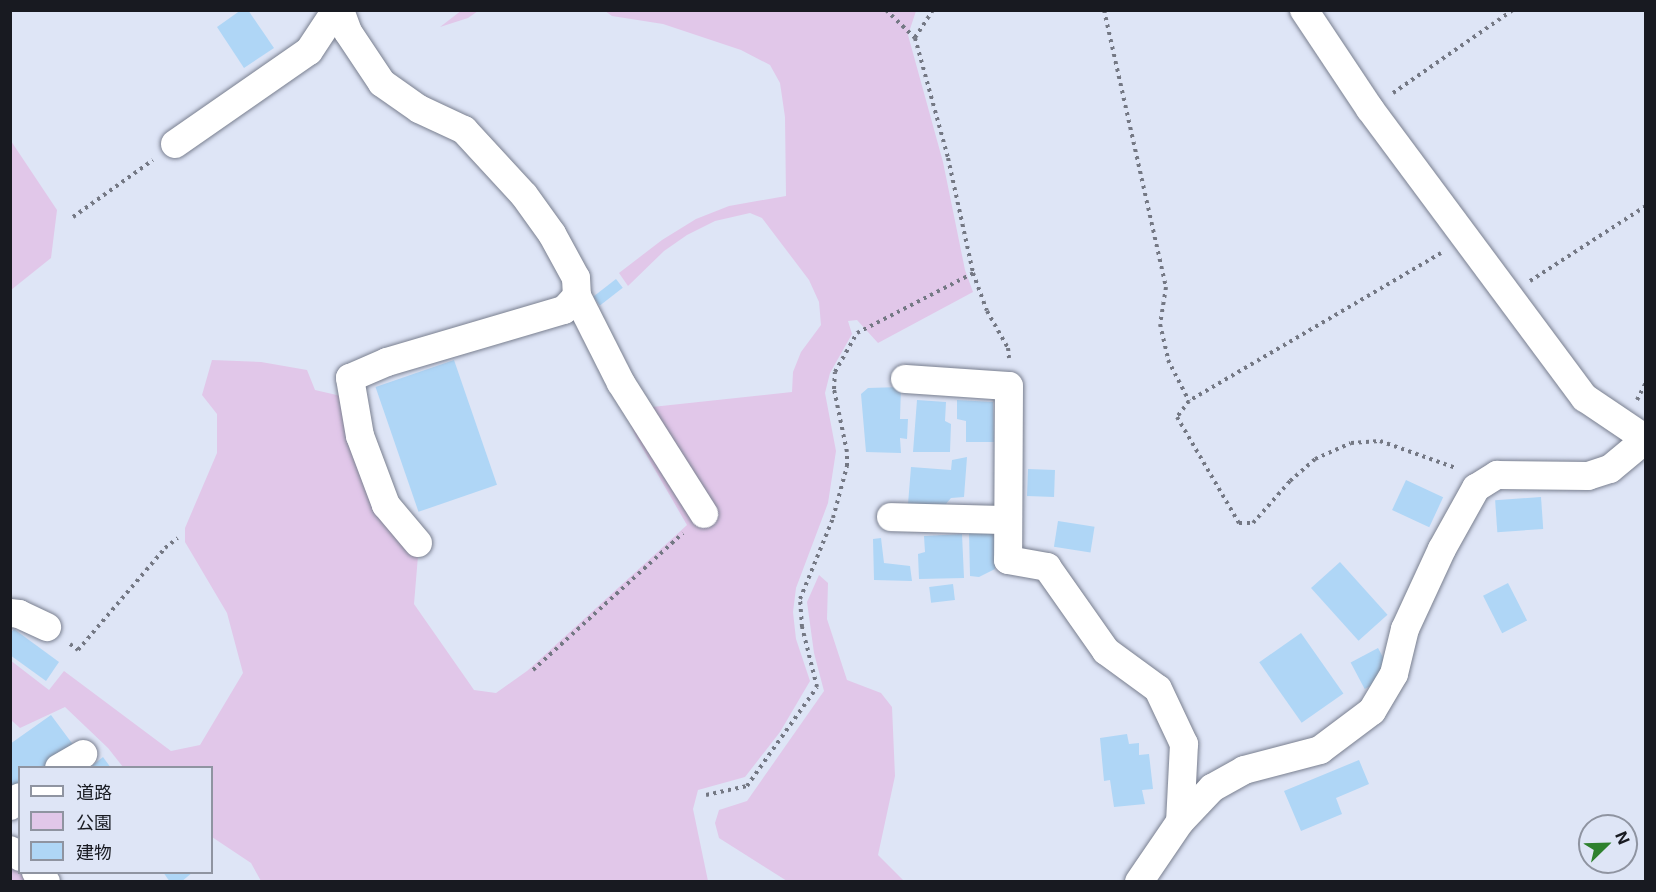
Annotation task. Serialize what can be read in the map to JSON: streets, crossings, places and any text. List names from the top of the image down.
{
  "legend": ["道路", "公園", "建物"],
  "north": "top right"
}
